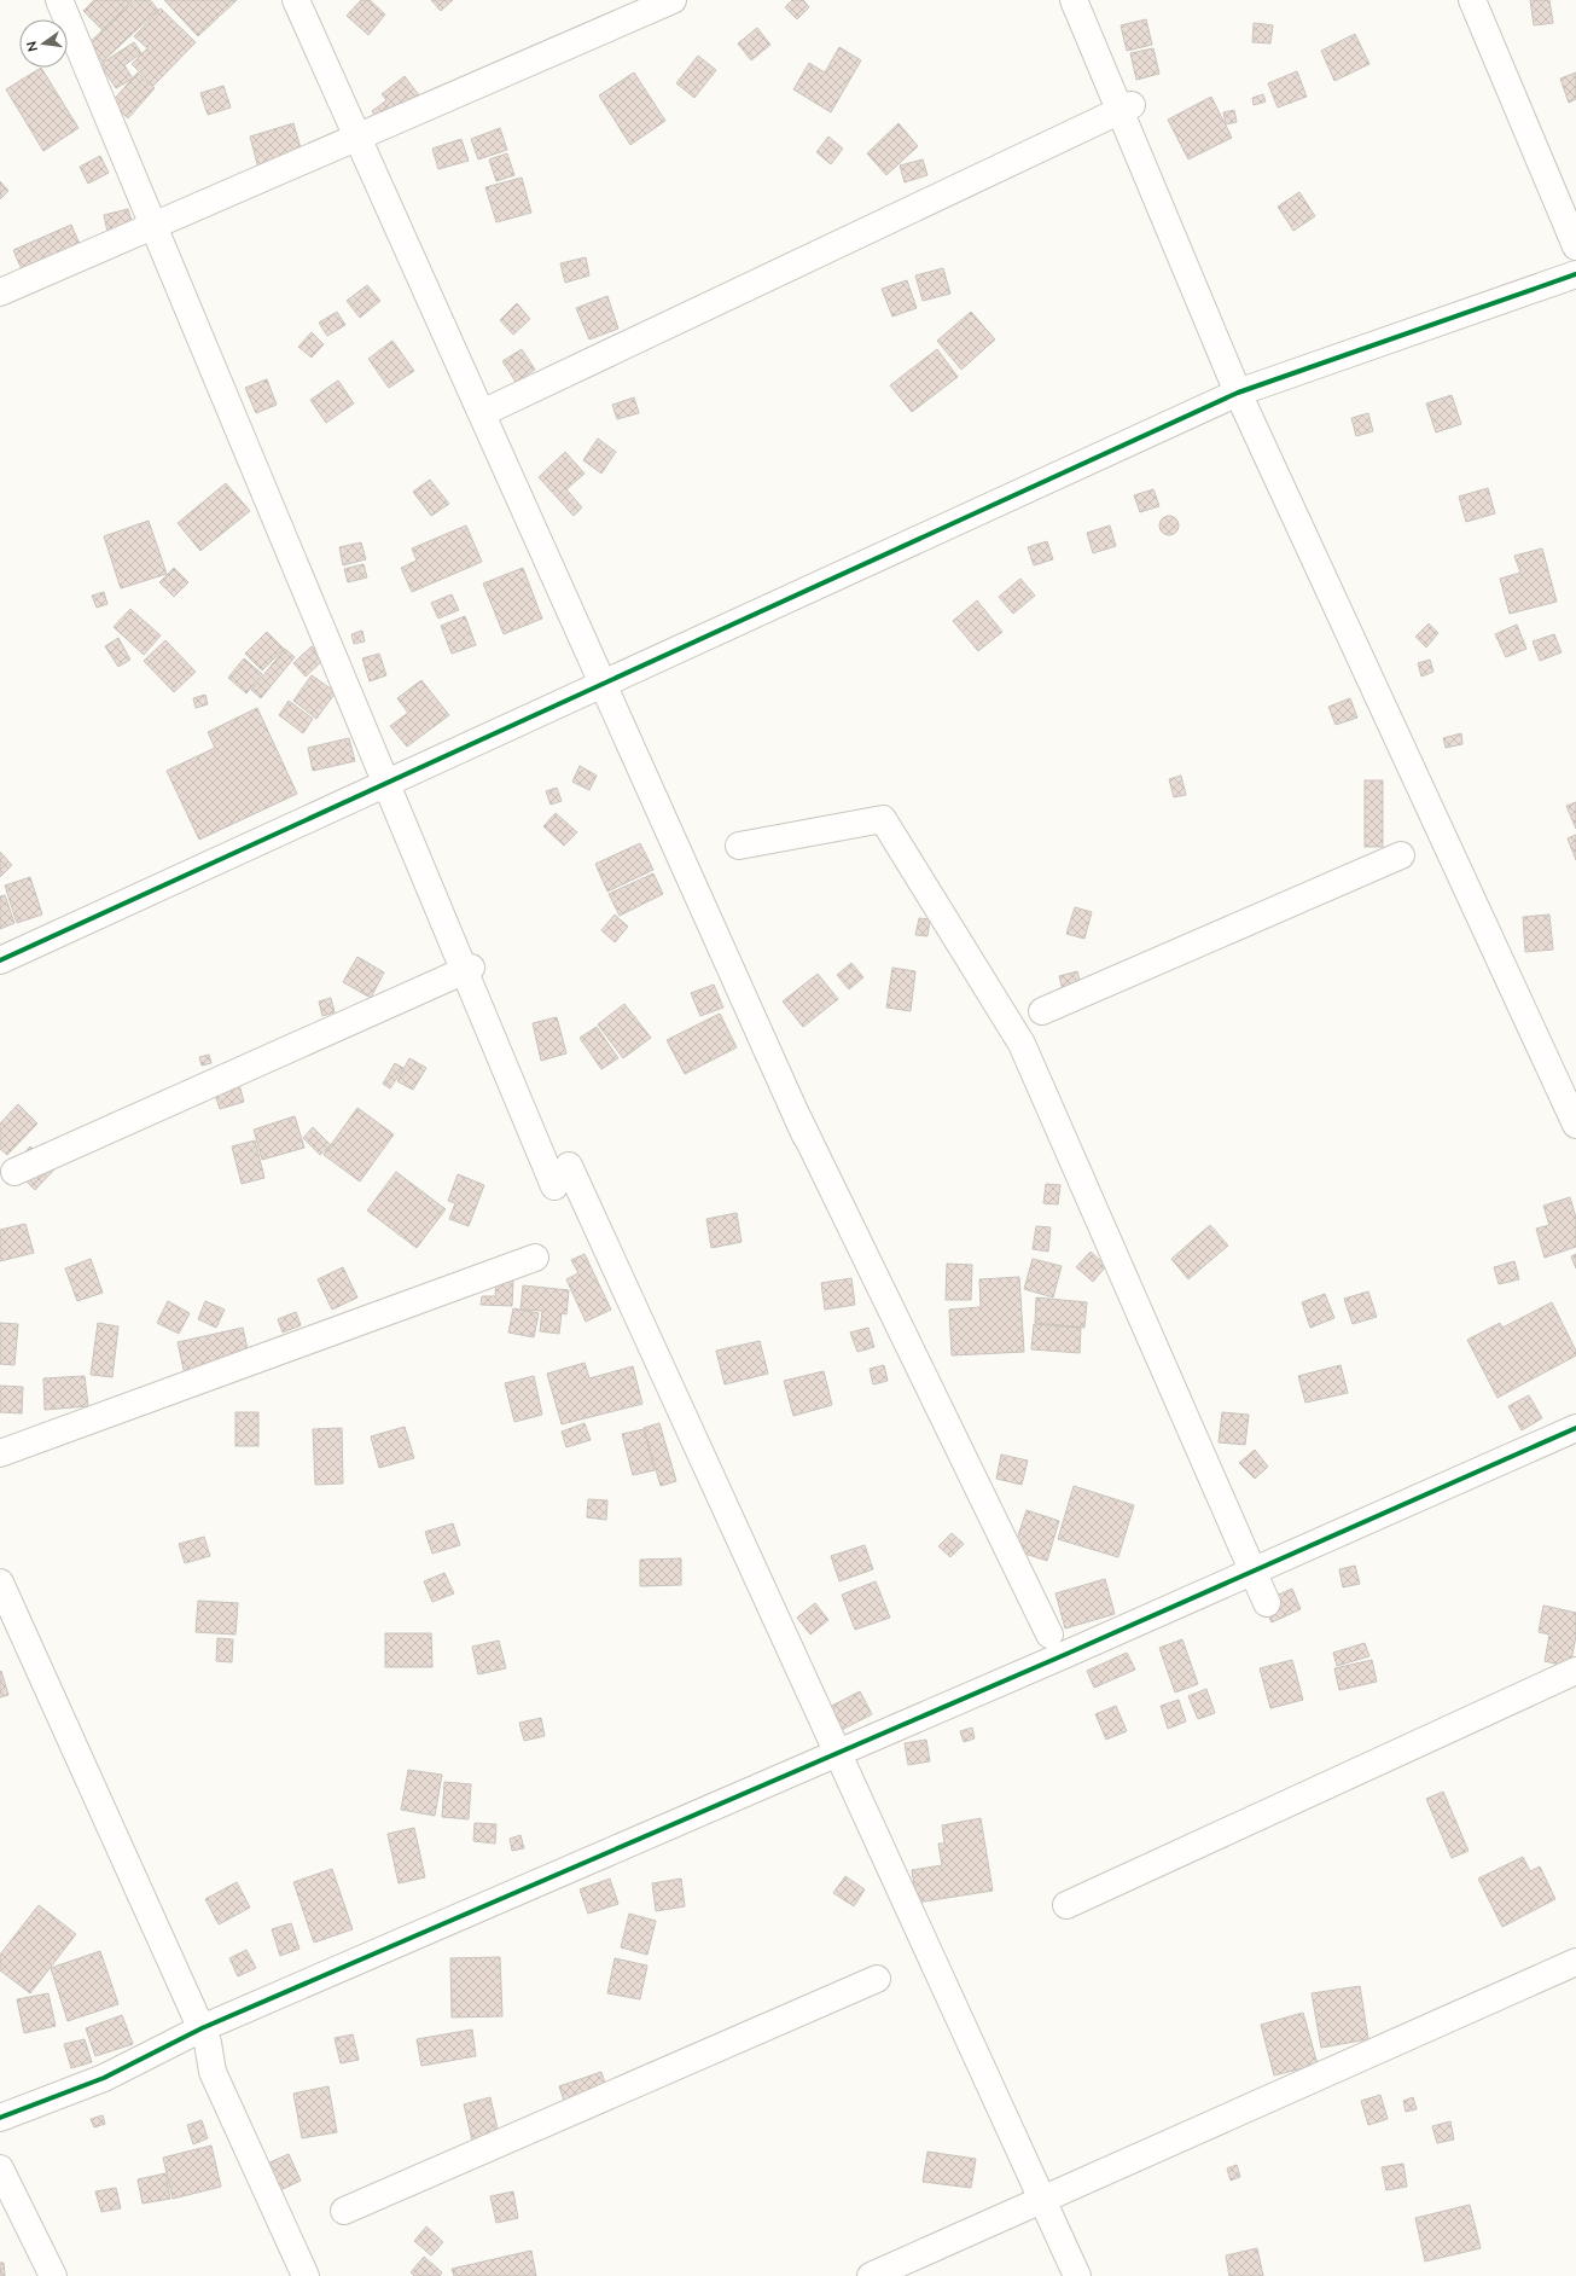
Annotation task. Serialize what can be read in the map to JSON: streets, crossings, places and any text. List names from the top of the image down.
{
  "north": "left"
}
